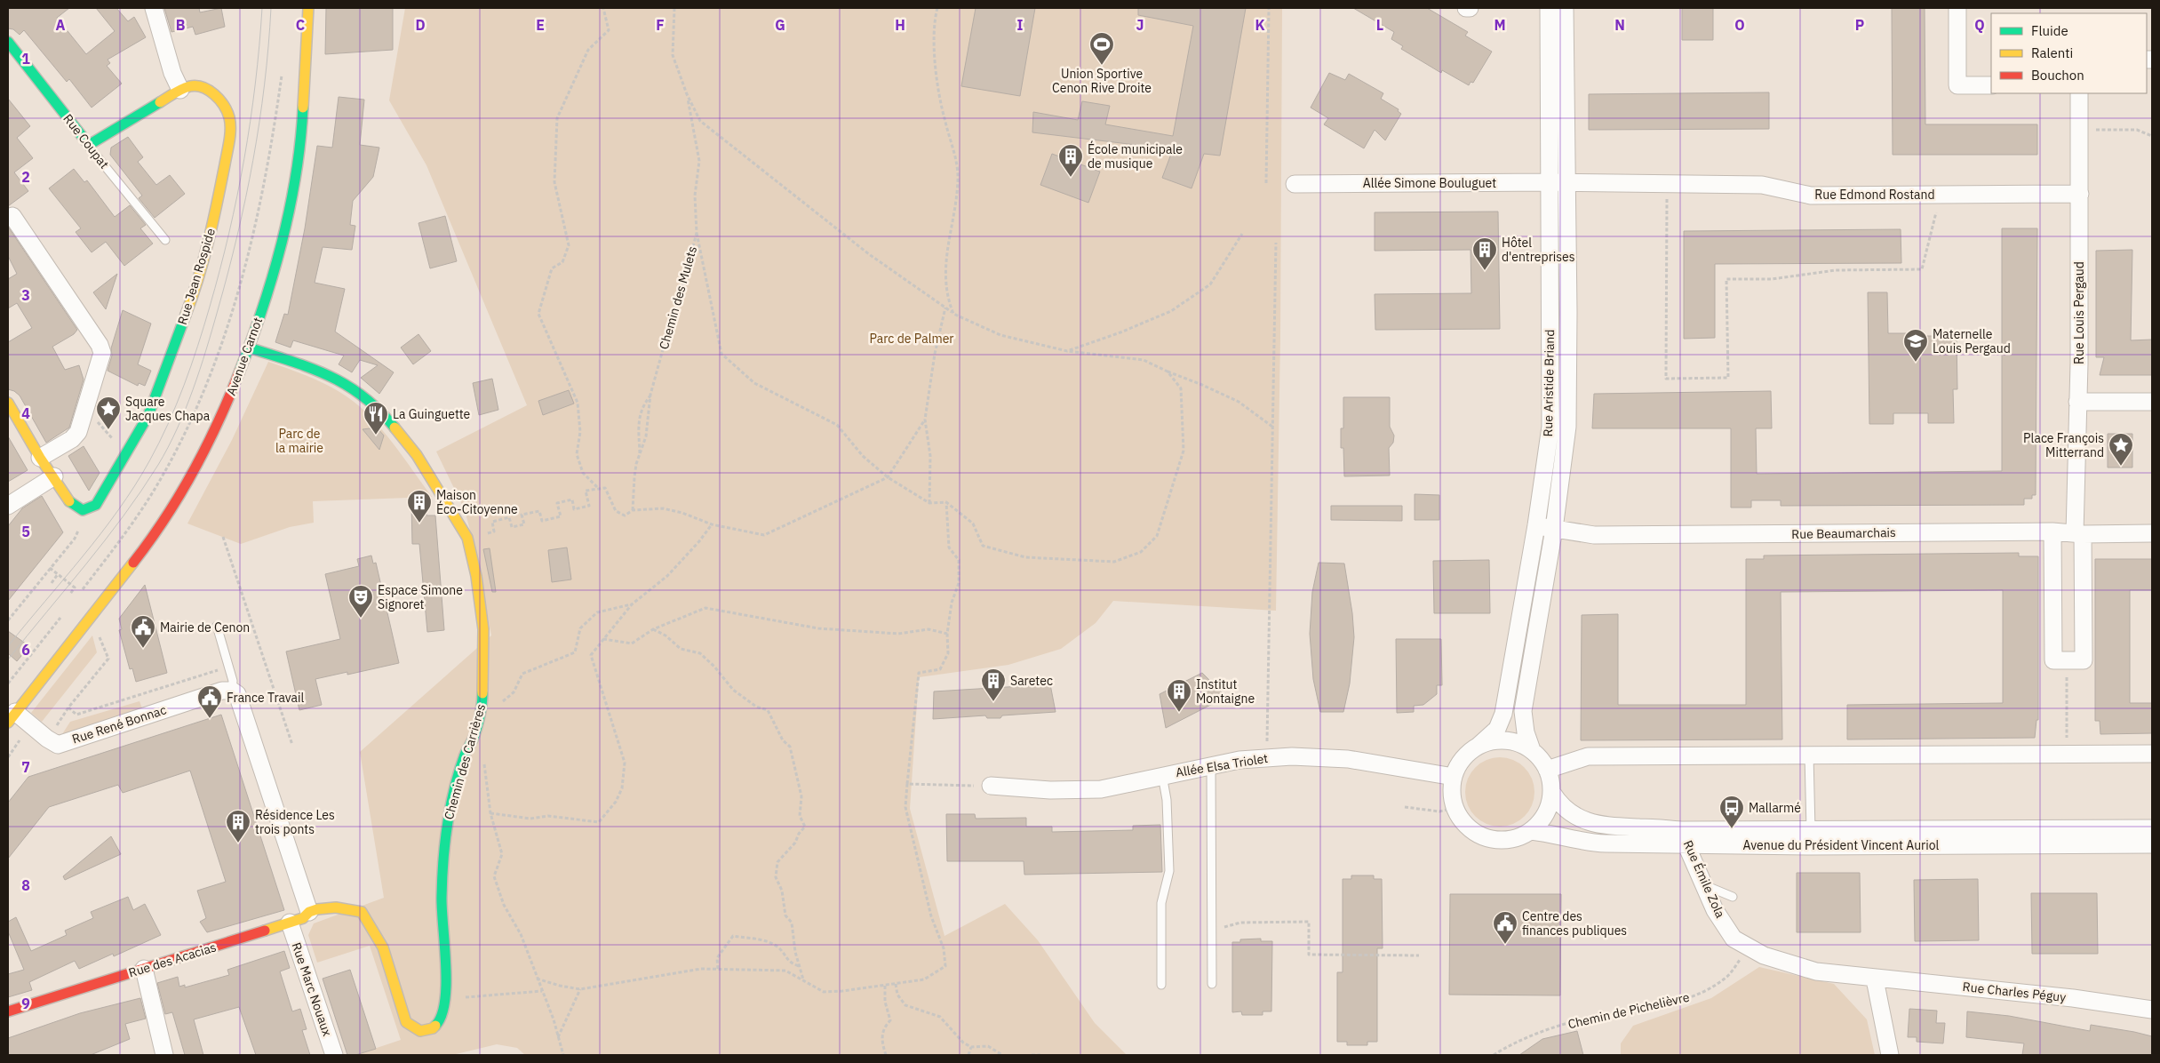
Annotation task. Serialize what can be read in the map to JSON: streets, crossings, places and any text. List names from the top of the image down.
{
  "streets": {
    "street": [
      "Rue Coupat",
      "Allée Simone Bouluguet",
      "Rue Edmond Rostand",
      "Rue Jean Rospide",
      "Rue Louis Pergaud",
      "Avenue Carnot",
      "Rue Aristide Briand",
      "Rue Beaumarchais",
      "Rue René Bonnac",
      "Chemin des Carrières",
      "Allée Elsa Triolet",
      "Avenue du Président Vincent Auriol",
      "Rue Émile Zola",
      "Rue des Acacias",
      "Rue Marc Nouaux",
      "Rue Charles Péguy"
    ],
    "path": ["Chemin des Mulets", "Chemin de Pichelièvre"]
  },
  "crossings": [
    ["Rue Coupat", "Rue Jean Rospide"],
    ["Allée Simone Bouluguet", "Rue Edmond Rostand"],
    ["Allée Simone Bouluguet", "Rue Aristide Briand"],
    ["Rue Edmond Rostand", "Rue Louis Pergaud"],
    ["Rue Edmond Rostand", "Rue Aristide Briand"],
    ["Rue Louis Pergaud", "Rue Beaumarchais"],
    ["Avenue Carnot", "Chemin des Carrières"],
    ["Rue Aristide Briand", "Rue Beaumarchais"],
    ["Rue Aristide Briand", "Allée Elsa Triolet"],
    ["Rue Aristide Briand", "Avenue du Président Vincent Auriol"],
    ["Chemin des Carrières", "Rue des Acacias"],
    ["Allée Elsa Triolet", "Avenue du Président Vincent Auriol"],
    ["Avenue du Président Vincent Auriol", "Rue Émile Zola"],
    ["Rue Émile Zola", "Rue Charles Péguy"],
    ["Rue Émile Zola", "Chemin de Pichelièvre"],
    ["Rue des Acacias", "Rue Marc Nouaux"]
  ],
  "parks": ["Parc de Palmer", "Parc de la mairie"],
  "places": {
    "sports": ["Union Sportive Cenon Rive Droite"],
    "building": [
      "École municipale de musique",
      "Hôtel d'entreprises",
      "Maison Éco-Citoyenne",
      "Saretec",
      "Institut Montaigne",
      "Résidence Les trois ponts"
    ],
    "school or university": ["Maternelle Louis Pergaud"],
    "place": ["Square Jacques Chapa", "Place François Mitterrand"],
    "restaurant": ["La Guinguette"],
    "theatre": ["Espace Simone Signoret"],
    "public building": ["Mairie de Cenon", "France Travail", "Centre des finances publiques"],
    "bus stop": ["Mallarmé"]
  },
  "legend": ["Fluide", "Ralenti", "Bouchon"],
  "grid": {
    "columns": [
      "A",
      "B",
      "C",
      "D",
      "E",
      "F",
      "G",
      "H",
      "I",
      "J",
      "K",
      "L",
      "M",
      "N",
      "O",
      "P",
      "Q"
    ],
    "rows": [
      "1",
      "2",
      "3",
      "4",
      "5",
      "6",
      "7",
      "8",
      "9"
    ]
  }
}
